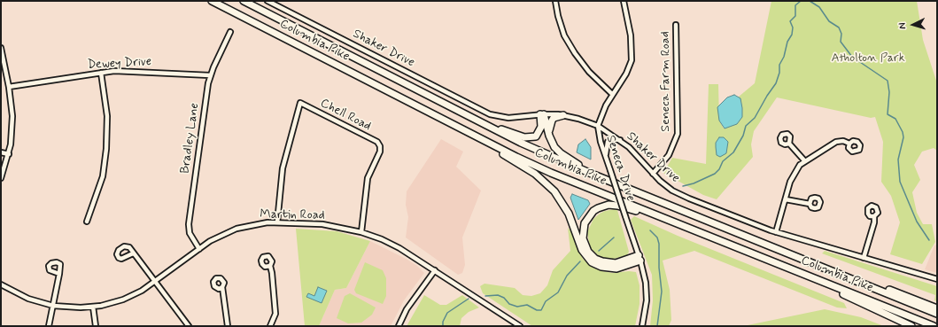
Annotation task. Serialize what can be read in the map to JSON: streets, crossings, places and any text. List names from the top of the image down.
{
  "streets": {
    "highway": ["Columbia Pike"],
    "street": [
      "Shaker Drive",
      "Dewey Drive",
      "Seneca Farm Road",
      "Chell Road",
      "Bradley Lane",
      "Seneca Drive",
      "Martin Road"
    ]
  },
  "crossings": [
    ["Shaker Drive", "Seneca Farm Road"],
    ["Shaker Drive", "Seneca Drive"],
    ["Dewey Drive", "Bradley Lane"],
    ["Chell Road", "Martin Road"],
    ["Bradley Lane", "Martin Road"]
  ],
  "parks": ["Atholton Park"],
  "north": "left"
}
